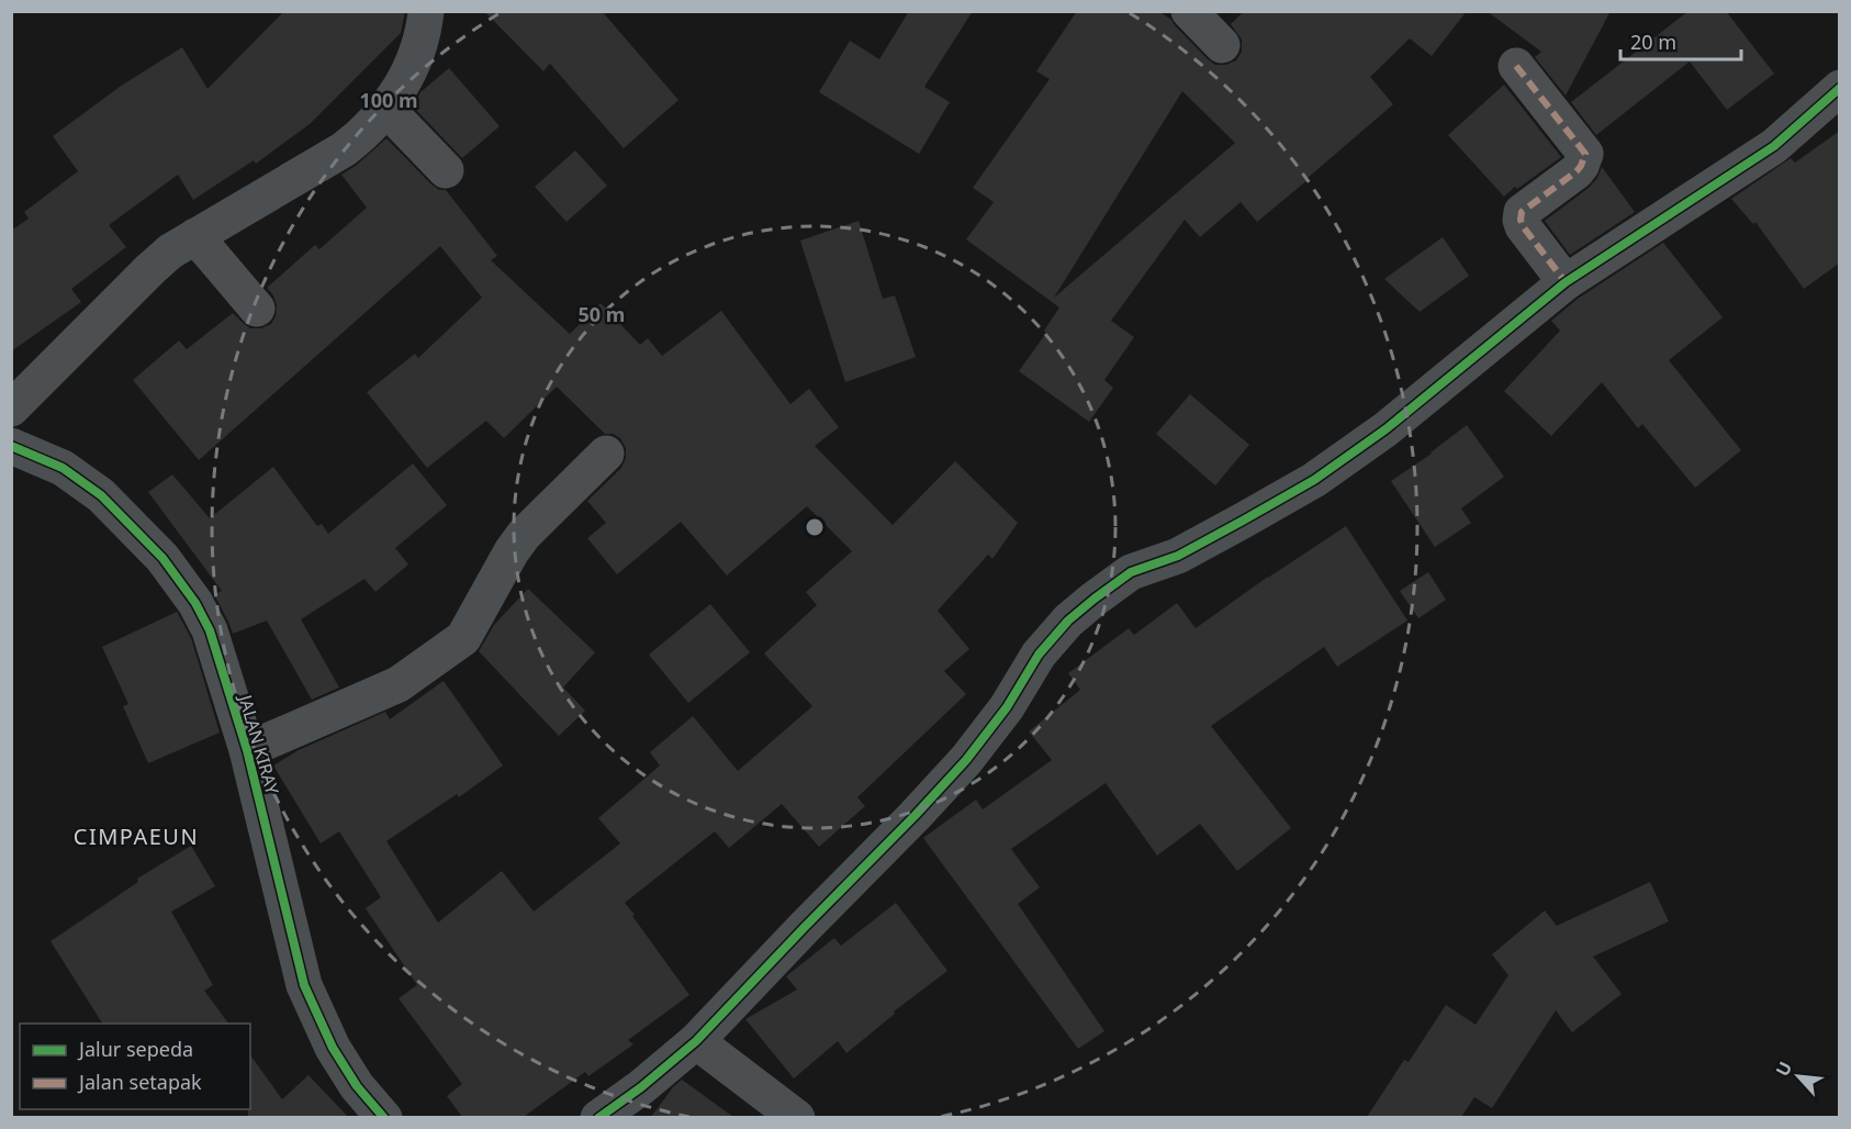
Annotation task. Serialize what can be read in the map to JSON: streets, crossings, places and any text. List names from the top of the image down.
{
  "streets": {
    "street": ["JALAN KIRAY"]
  },
  "districts": ["CIMPAEUN"],
  "legend": ["Jalur sepeda", "Jalan setapak"],
  "scale_bar": "20 m",
  "north": "top left",
  "rings": ["100 m", "50 m"]
}
